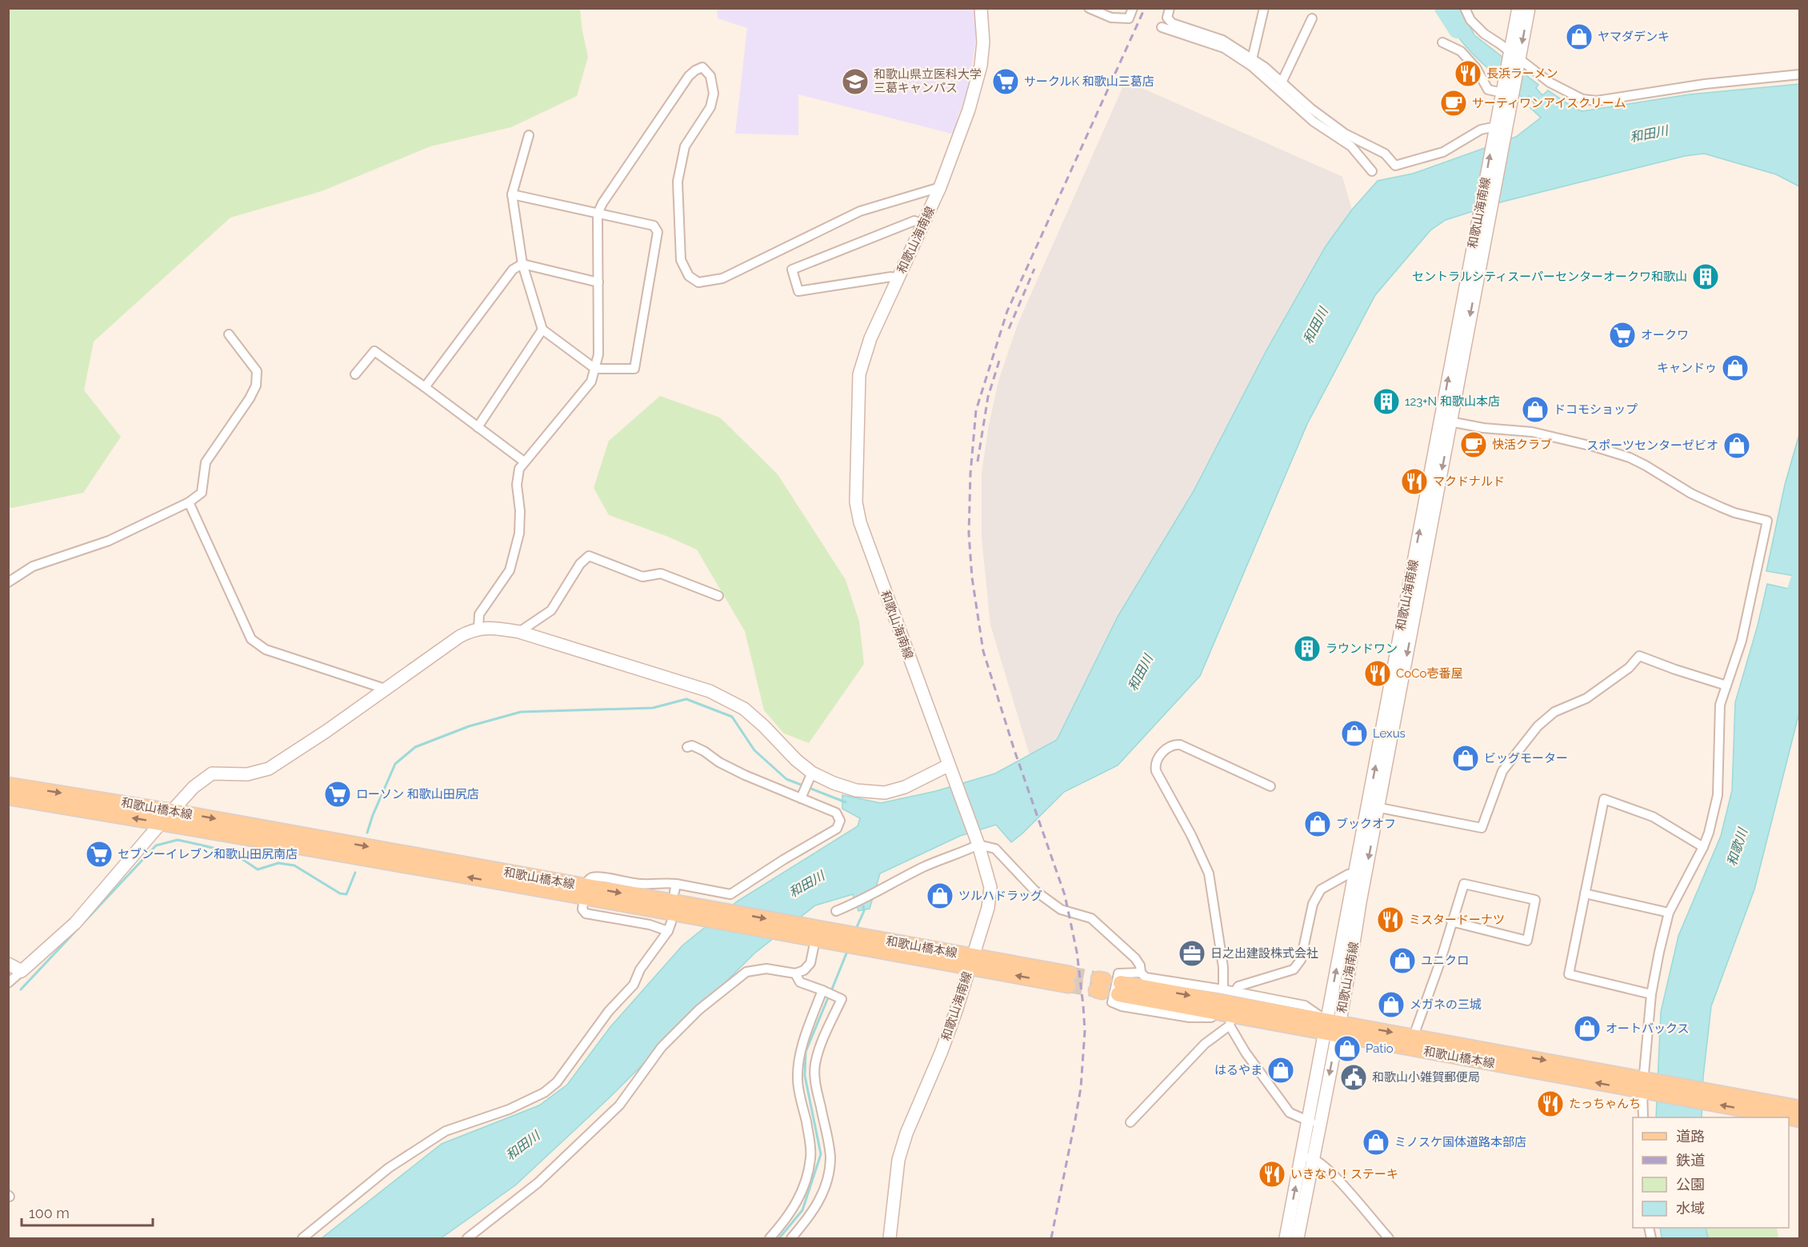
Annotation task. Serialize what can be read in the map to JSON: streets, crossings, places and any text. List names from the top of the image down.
{
  "streets": {
    "main road": ["和歌山海南線", "和歌山橋本線"]
  },
  "crossings": [
    ["和歌山海南線", "和歌山橋本線"]
  ],
  "water": ["和田川", "和歌川"],
  "places": {
    "shop": [
      "ヤマダデンキ",
      "キャンドゥ",
      "ドコモショップ",
      "スポーツセンターゼビオ",
      "Lexus",
      "ビッグモーター",
      "ブックオフ",
      "ツルハドラッグ",
      "ユニクロ",
      "メガネの三城",
      "オートバックス",
      "Patio",
      "はるやま",
      "ミノスケ国体道路本部店"
    ],
    "restaurant": [
      "長浜ラーメン",
      "マクドナルド",
      "CoCo壱番屋",
      "ミスタードーナツ",
      "たっちゃんち",
      "いきなり！ステーキ"
    ],
    "school or university": ["和歌山県立医科大学 三葛キャンパス"],
    "supermarket": [
      "サークルK 和歌山三葛店",
      "オークワ",
      "ローソン 和歌山田尻店",
      "セブンーイレブン和歌山田尻南店"
    ],
    "cafe": ["サーティワンアイスクリーム", "快活クラブ"],
    "building": ["セントラルシティスーパーセンターオークワ和歌山", "123+N 和歌山本店", "ラウンドワン"],
    "office": ["日之出建設株式会社"],
    "public building": ["和歌山小雑賀郵便局"]
  },
  "legend": [
    "道路",
    "鉄道",
    "公園",
    "水域"
  ],
  "scale_bar": "100 m"
}
